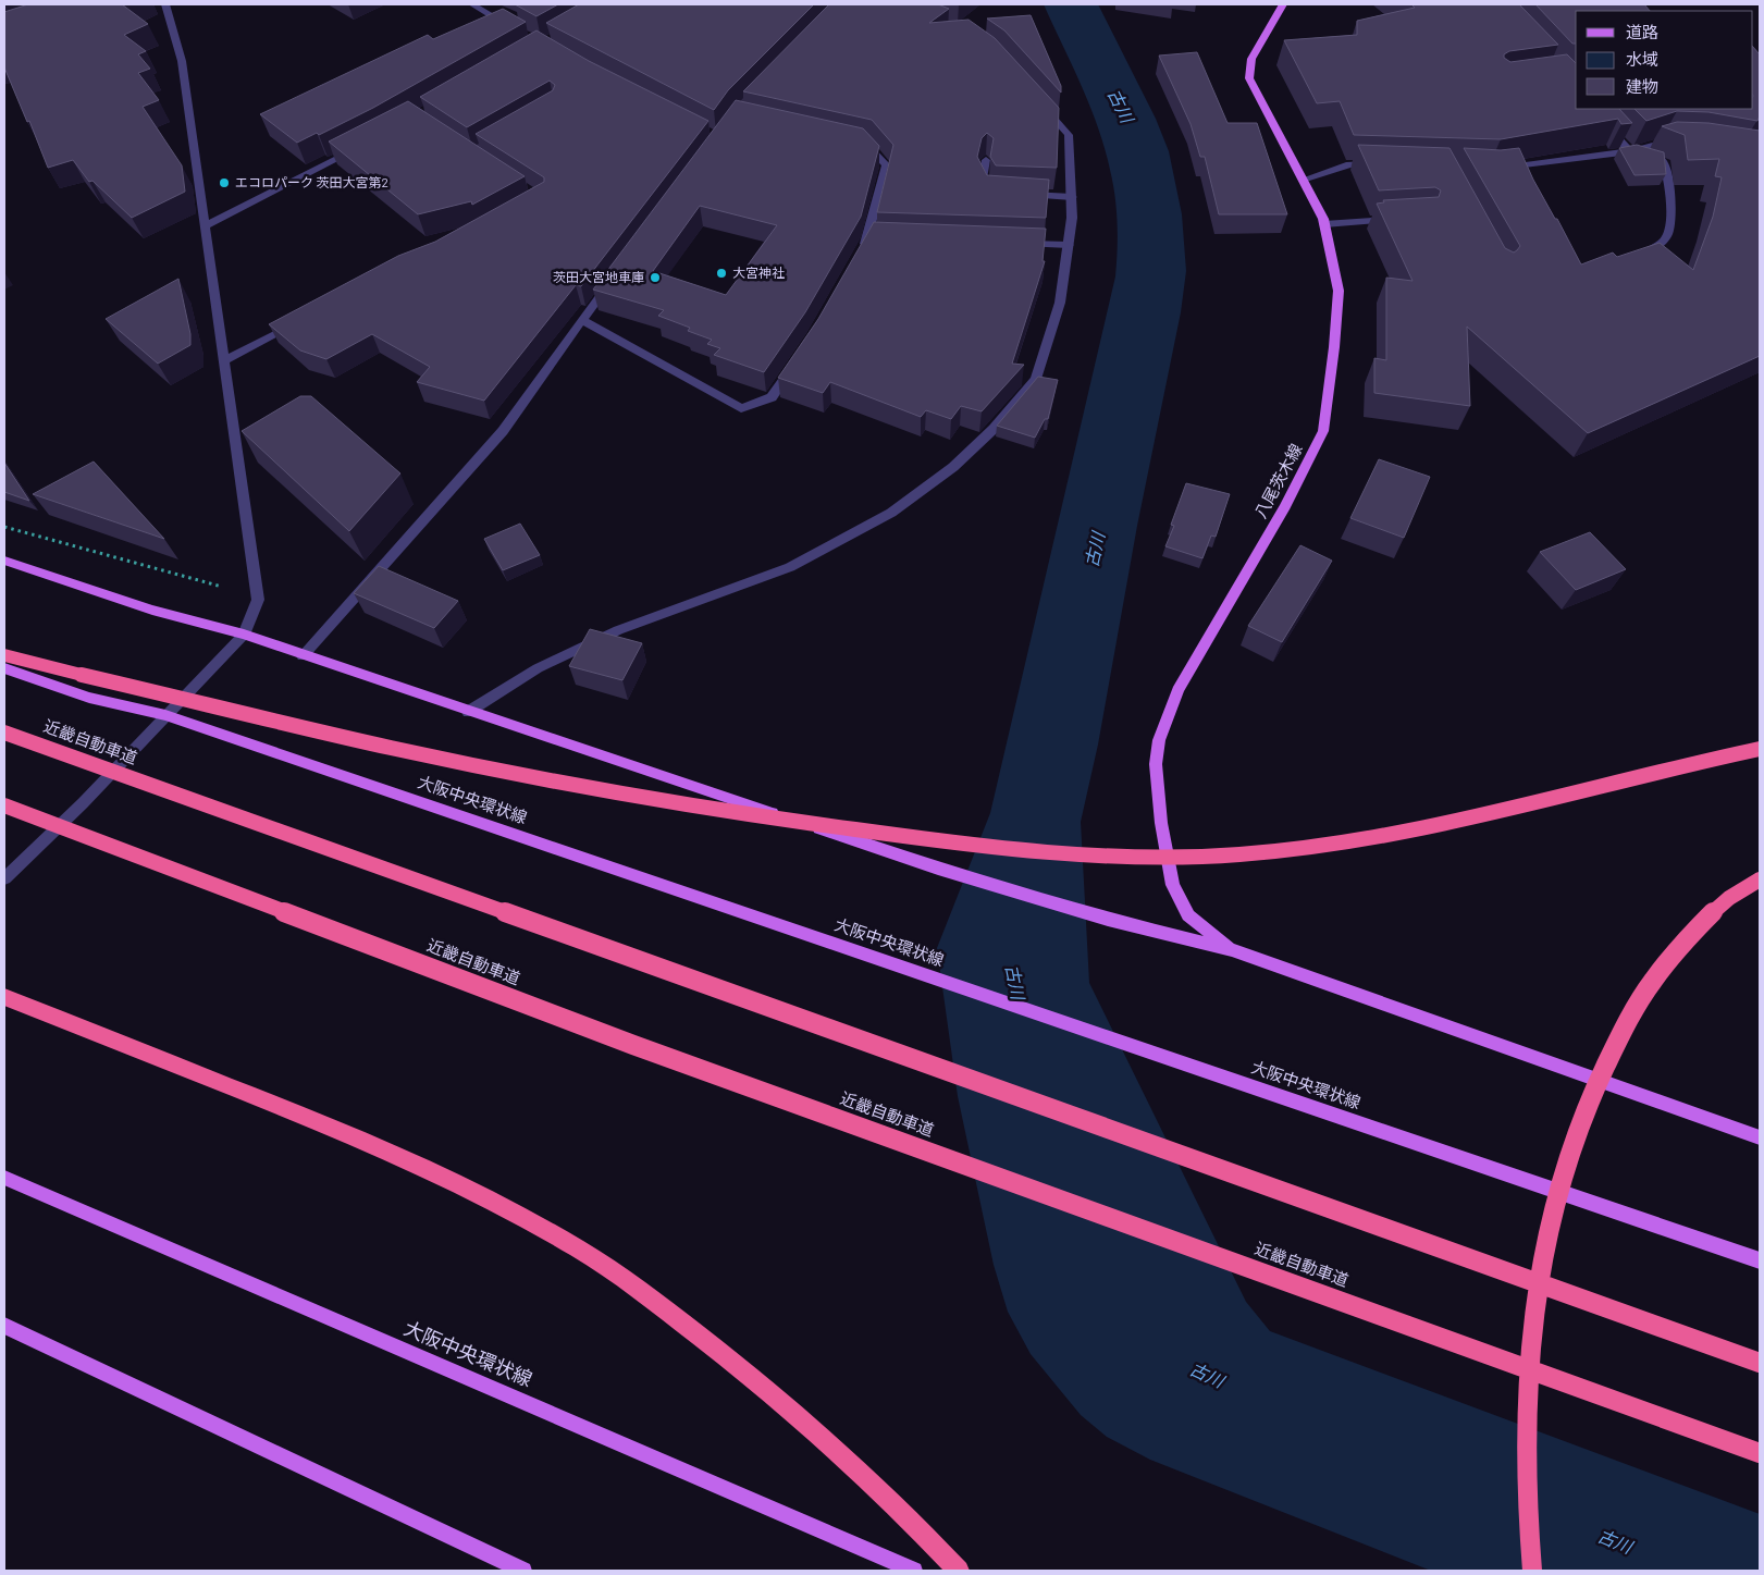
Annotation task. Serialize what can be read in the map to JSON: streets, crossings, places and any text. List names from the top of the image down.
{
  "streets": {
    "highway": ["近畿自動車道"],
    "main road": ["八尾茨木線", "大阪中央環状線"]
  },
  "water": ["古川"],
  "places": ["エコロパーク 茨田大宮第2", "大宮神社", "茨田大宮地車庫"],
  "legend": ["道路", "水域", "建物"]
}
